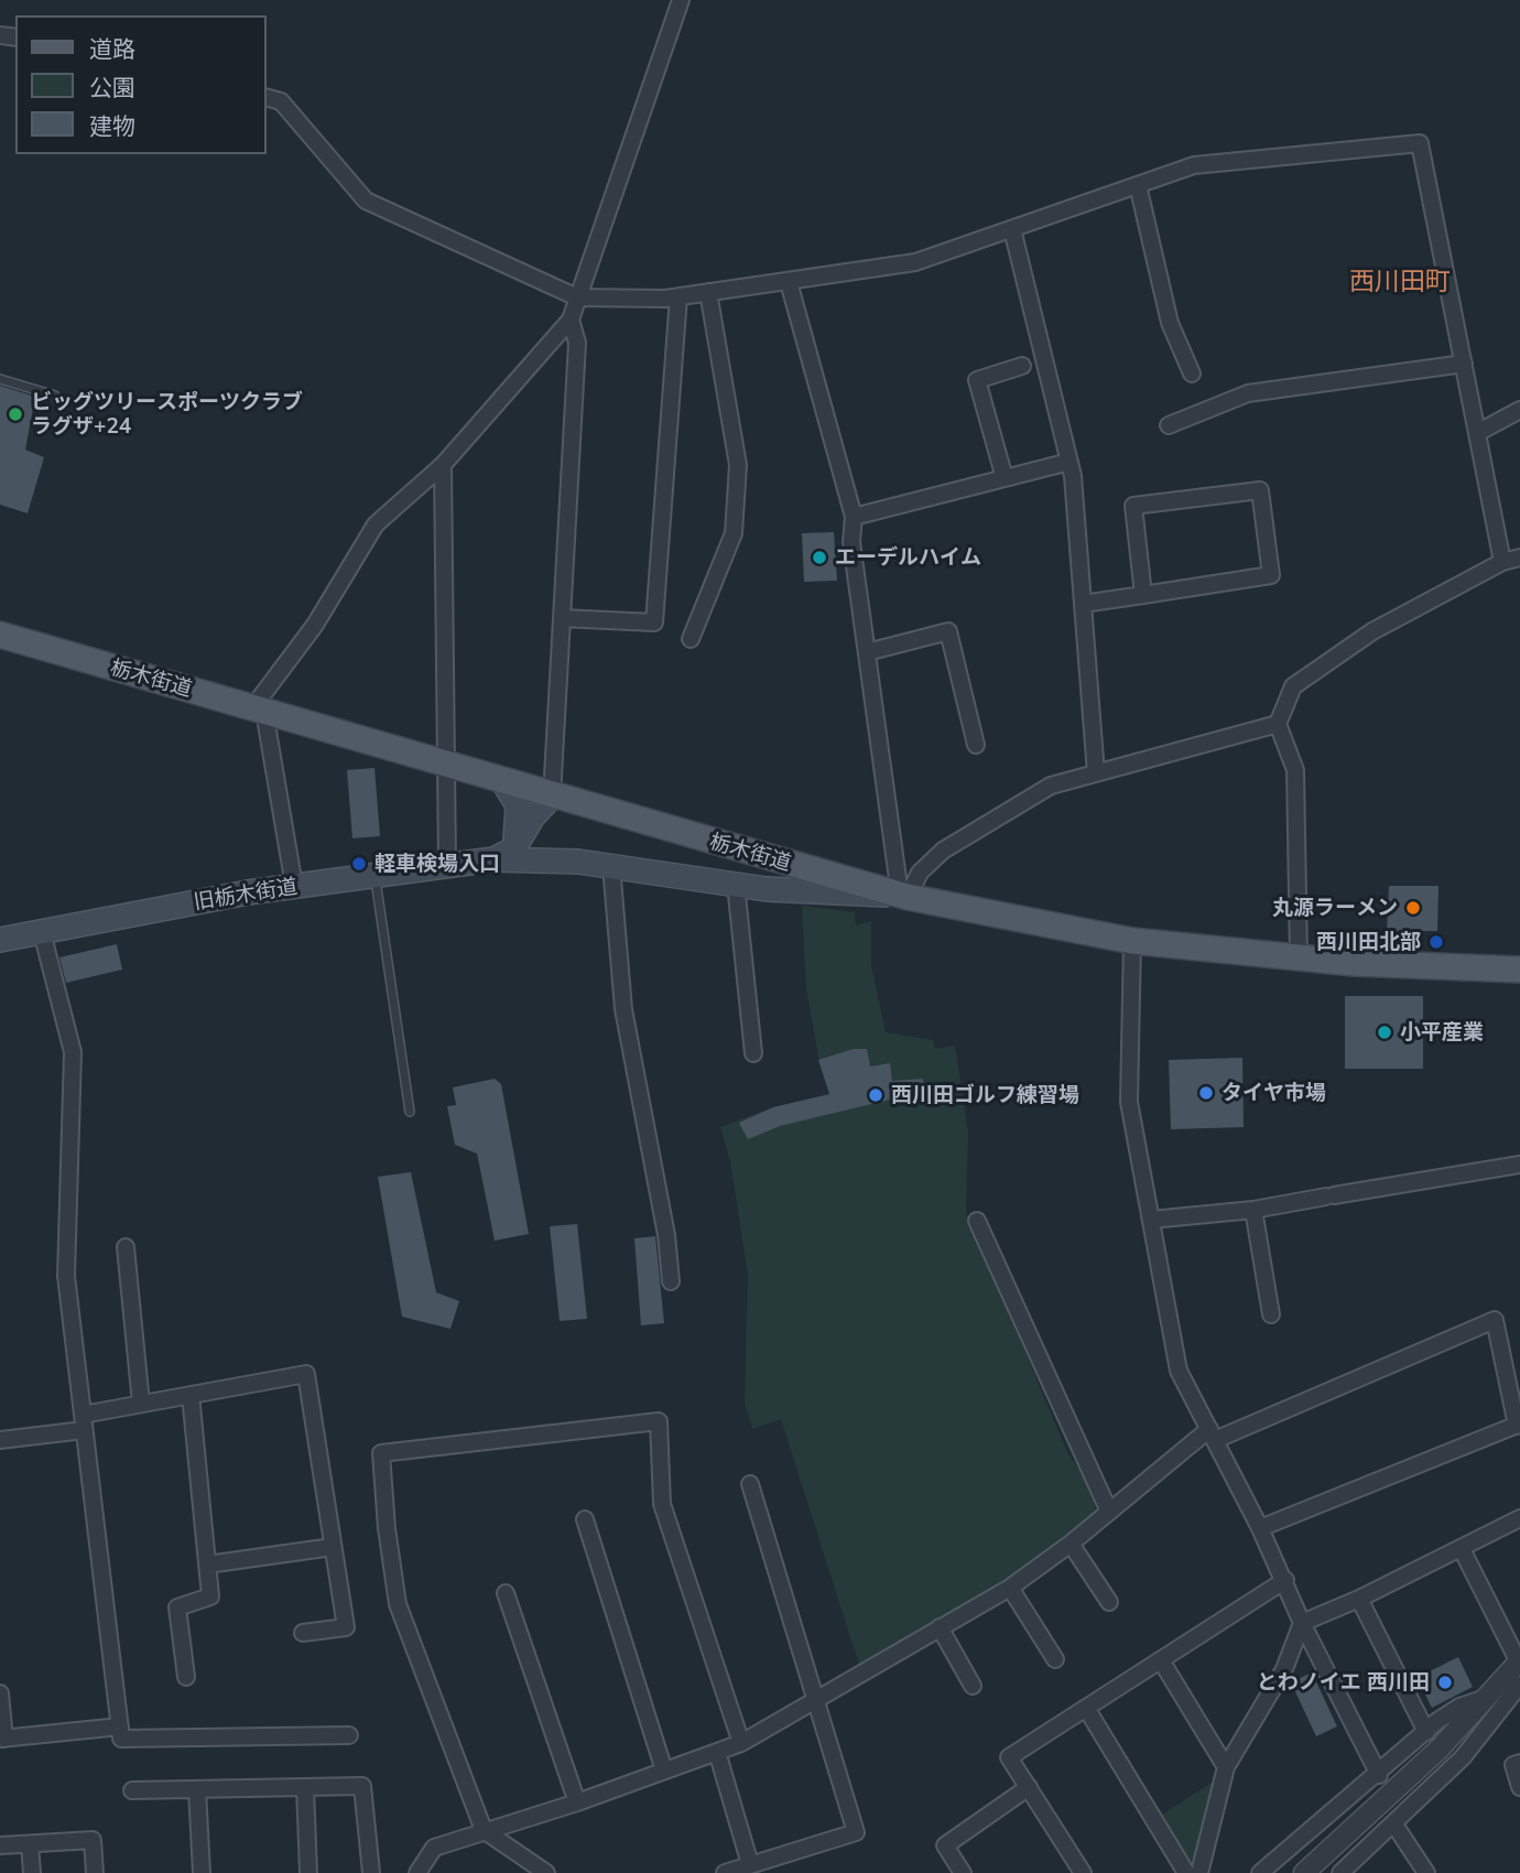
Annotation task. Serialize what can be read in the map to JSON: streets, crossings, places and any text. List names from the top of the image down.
{
  "streets": {
    "main road": ["栃木街道", "旧栃木街道"]
  },
  "crossings": [
    ["栃木街道", "旧栃木街道"]
  ],
  "districts": ["西川田町"],
  "places": [
    "ビッグツリースポーツクラブ ラグザ+24",
    "エーデルハイム",
    "軽車検場入口",
    "丸源ラーメン",
    "西川田北部",
    "小平産業",
    "タイヤ市場",
    "西川田ゴルフ練習場",
    "とわノイエ 西川田"
  ],
  "legend": ["道路", "公園", "建物"]
}
